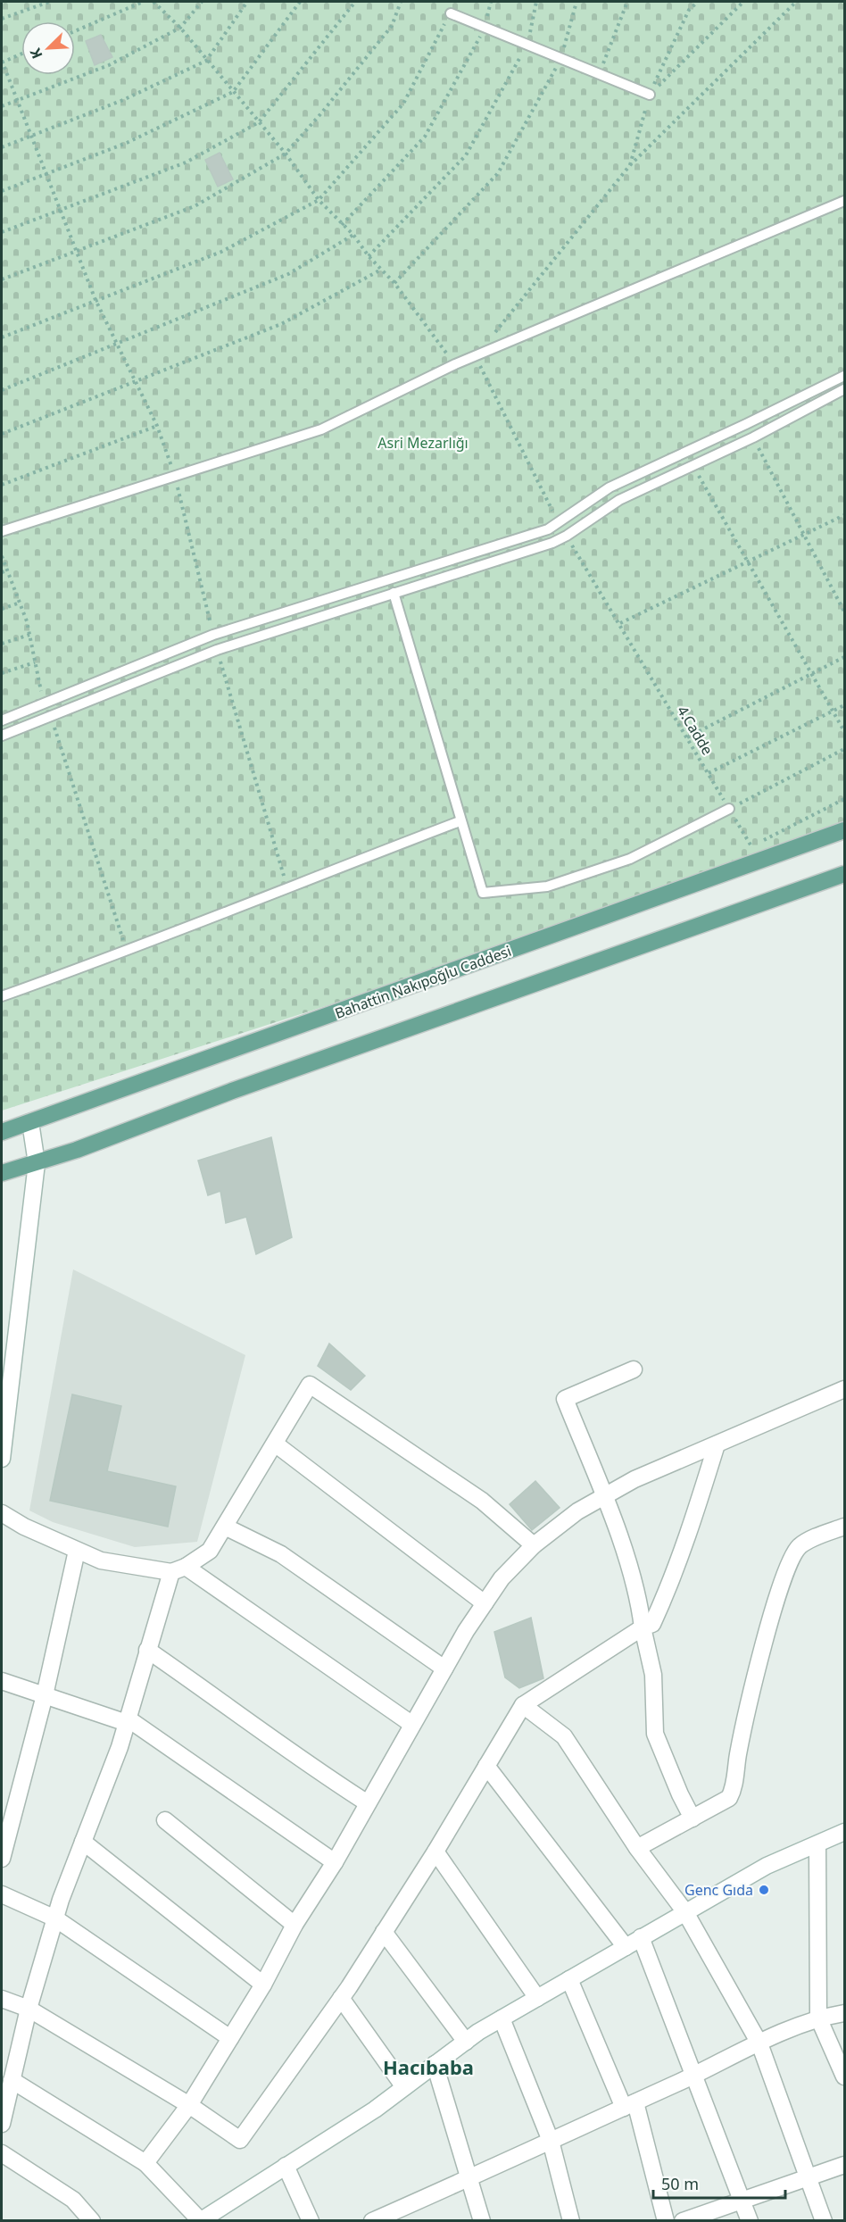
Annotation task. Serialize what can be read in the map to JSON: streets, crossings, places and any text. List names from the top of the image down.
{
  "streets": {
    "main road": ["Bahattin Nakıpoğlu Caddesi"],
    "path": ["4.Cadde"]
  },
  "districts": ["Hacıbaba"],
  "parks": ["Asri Mezarlığı"],
  "places": ["Genc Gıda"],
  "scale_bar": "50 m",
  "north": "bottom left"
}
